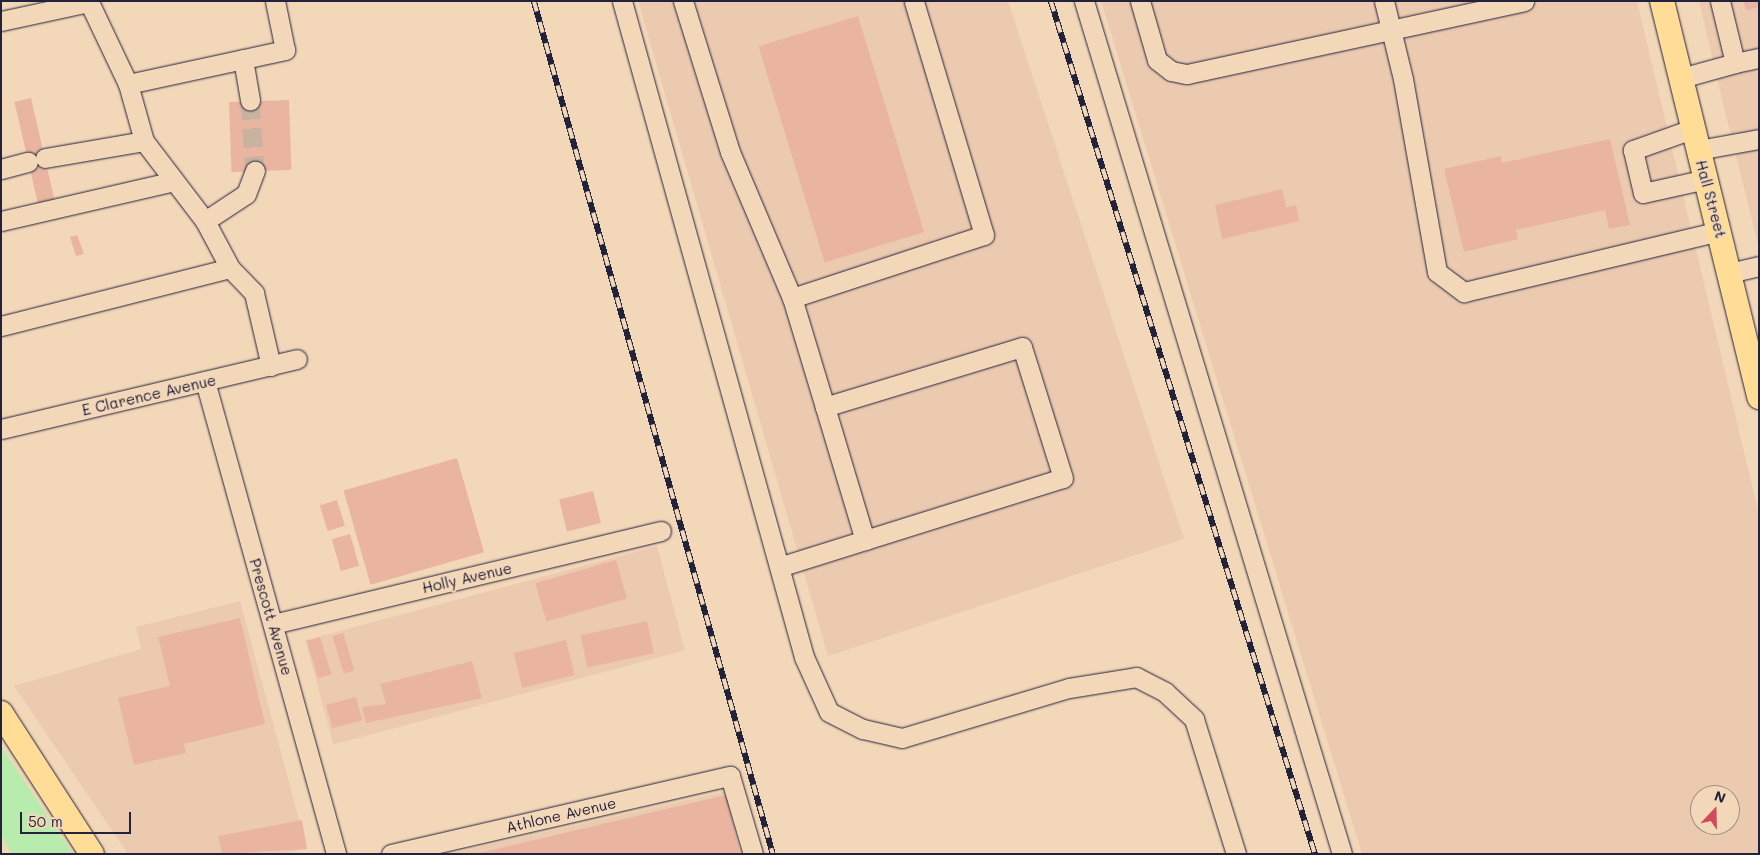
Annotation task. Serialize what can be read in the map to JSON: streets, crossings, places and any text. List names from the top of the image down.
{
  "streets": {
    "main road": ["Hall Street"],
    "street": [
      "E Clarence Avenue",
      "Holly Avenue",
      "Prescott Avenue",
      "Athlone Avenue"
    ]
  },
  "crossings": [
    ["E Clarence Avenue", "Prescott Avenue"],
    ["Holly Avenue", "Prescott Avenue"]
  ],
  "scale_bar": "50 m",
  "north": "top"
}
